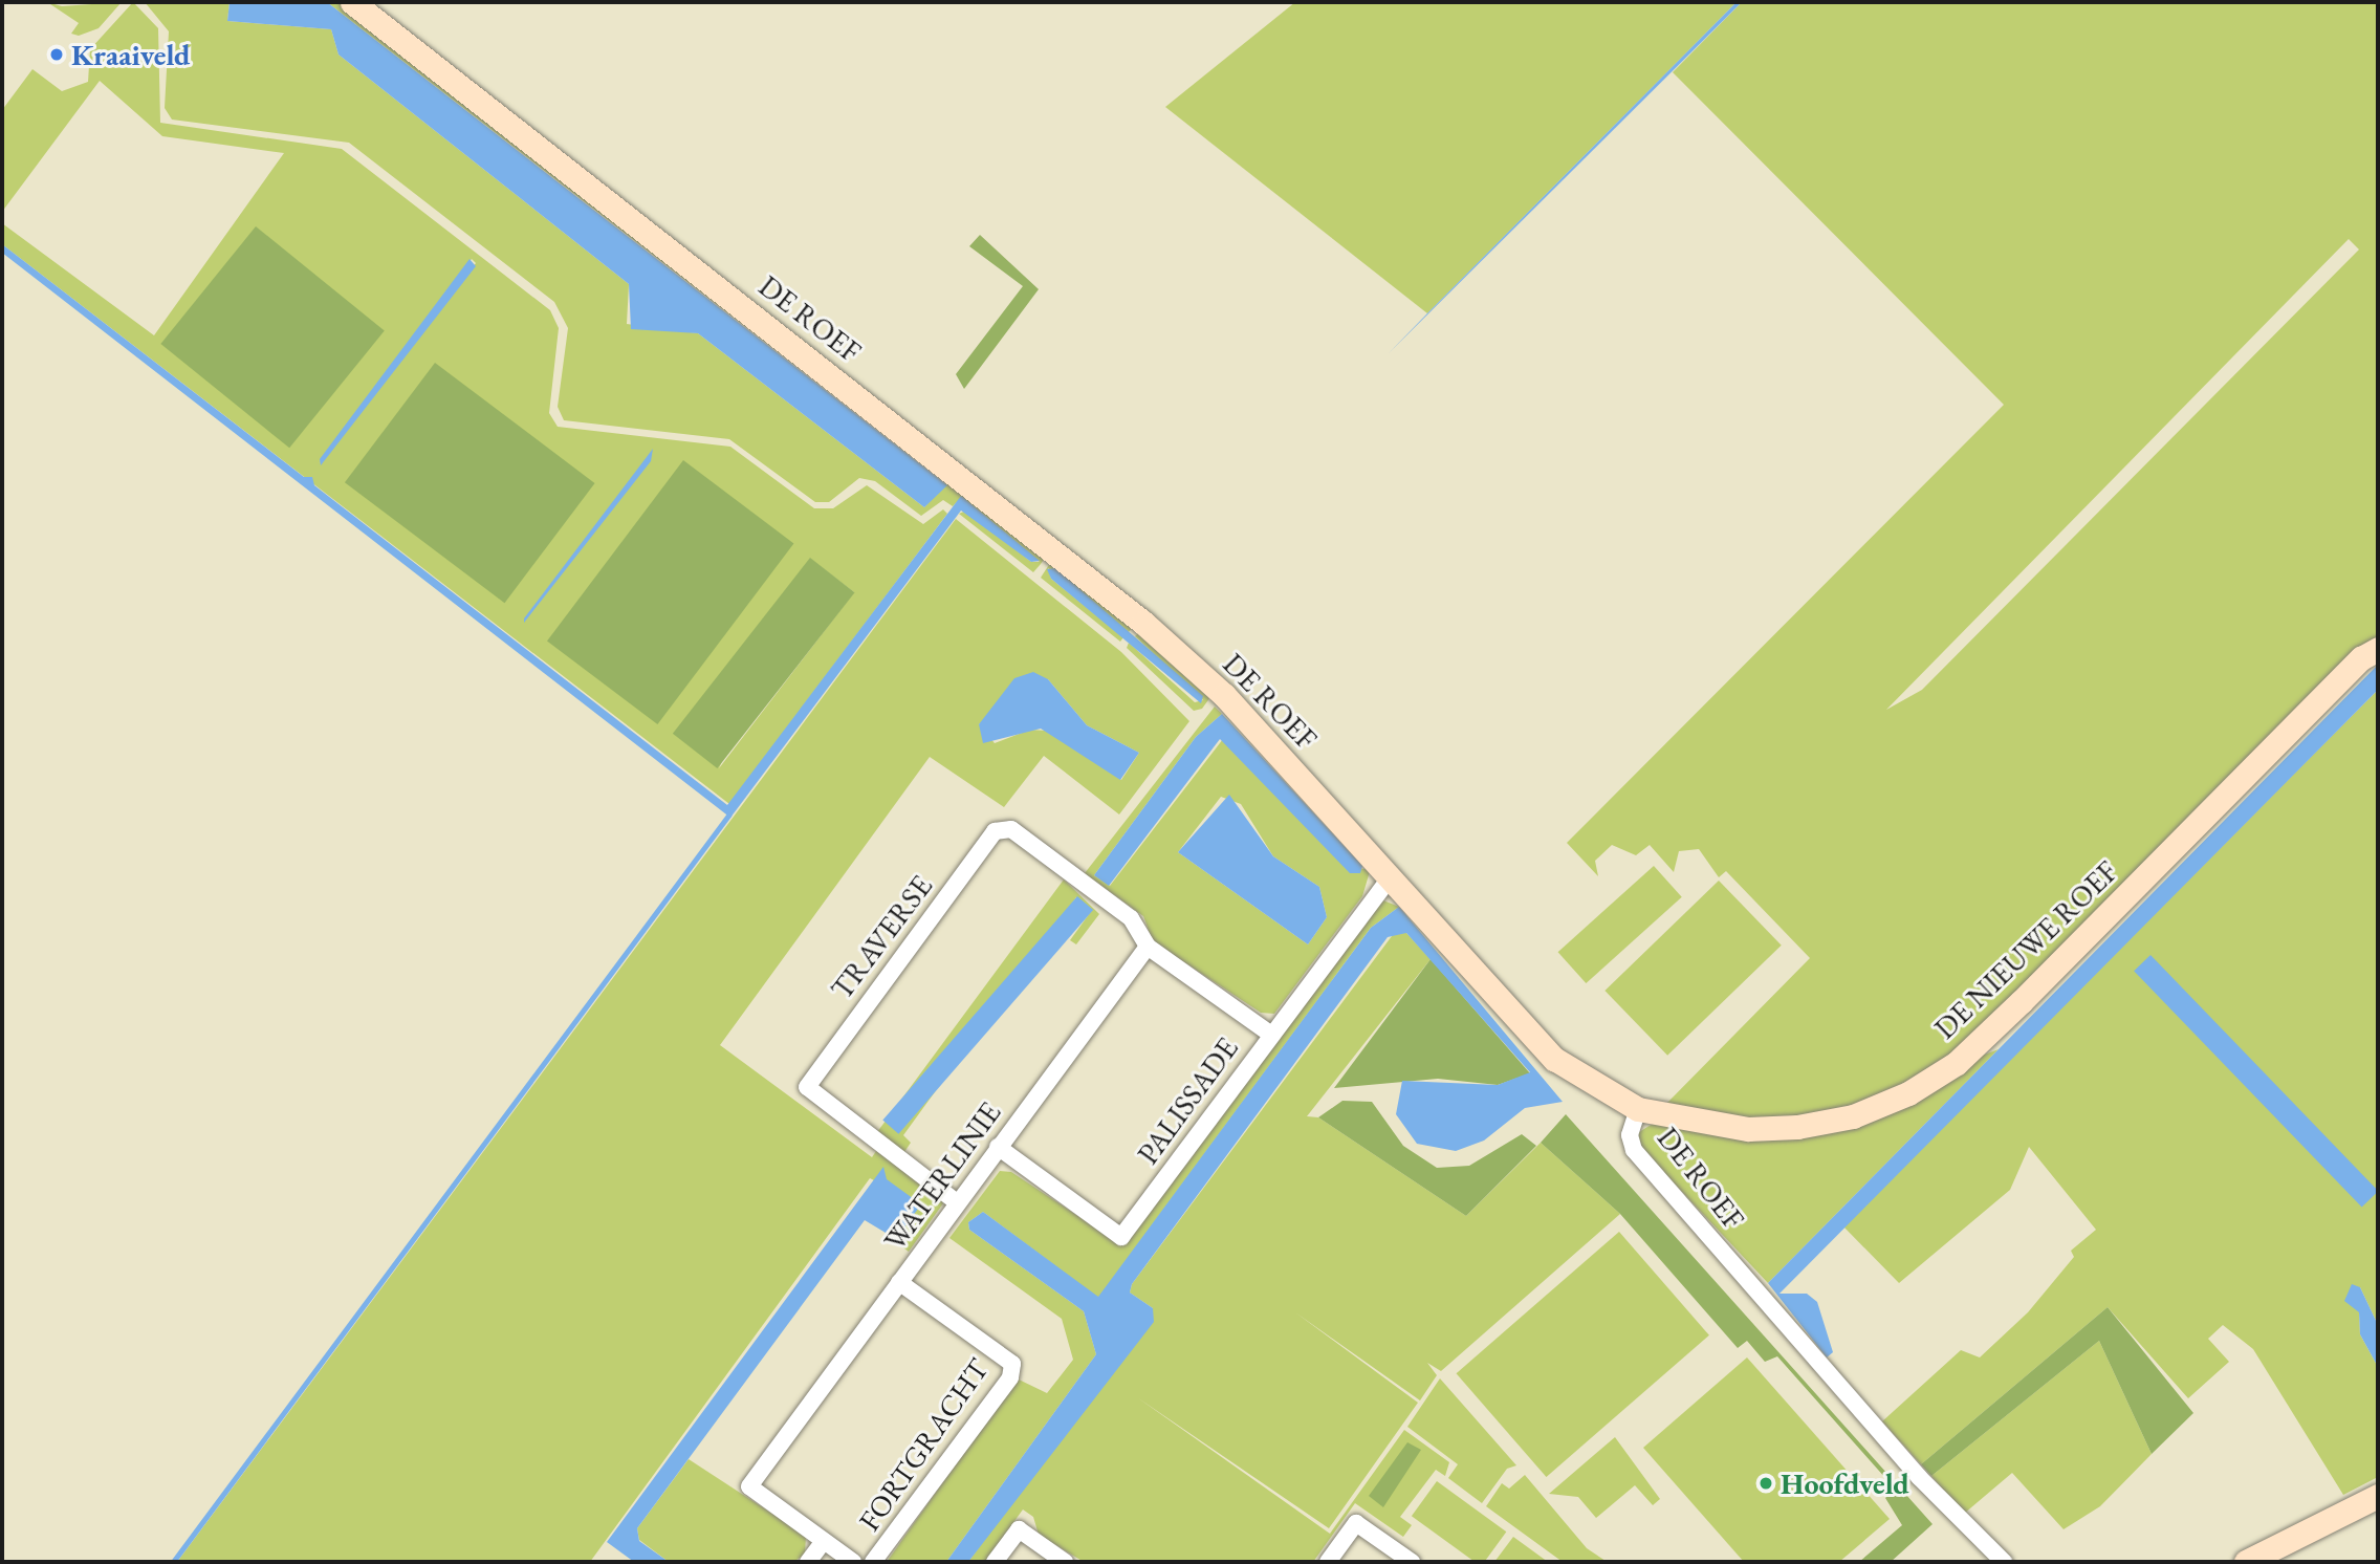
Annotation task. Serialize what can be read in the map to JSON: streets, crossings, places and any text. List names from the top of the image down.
{
  "streets": {
    "street": [
      "DE ROEF",
      "TRAVERSE",
      "DE NIEUWE ROEF",
      "PALISSADE",
      "WATERLINIE",
      "FORTGRACHT"
    ]
  },
  "crossings": [
    ["DE ROEF", "DE NIEUWE ROEF"],
    ["DE ROEF", "PALISSADE"],
    ["TRAVERSE", "WATERLINIE"],
    ["PALISSADE", "WATERLINIE"],
    ["WATERLINIE", "FORTGRACHT"]
  ],
  "places": ["Kraaiveld", "Hoofdveld"]
}
